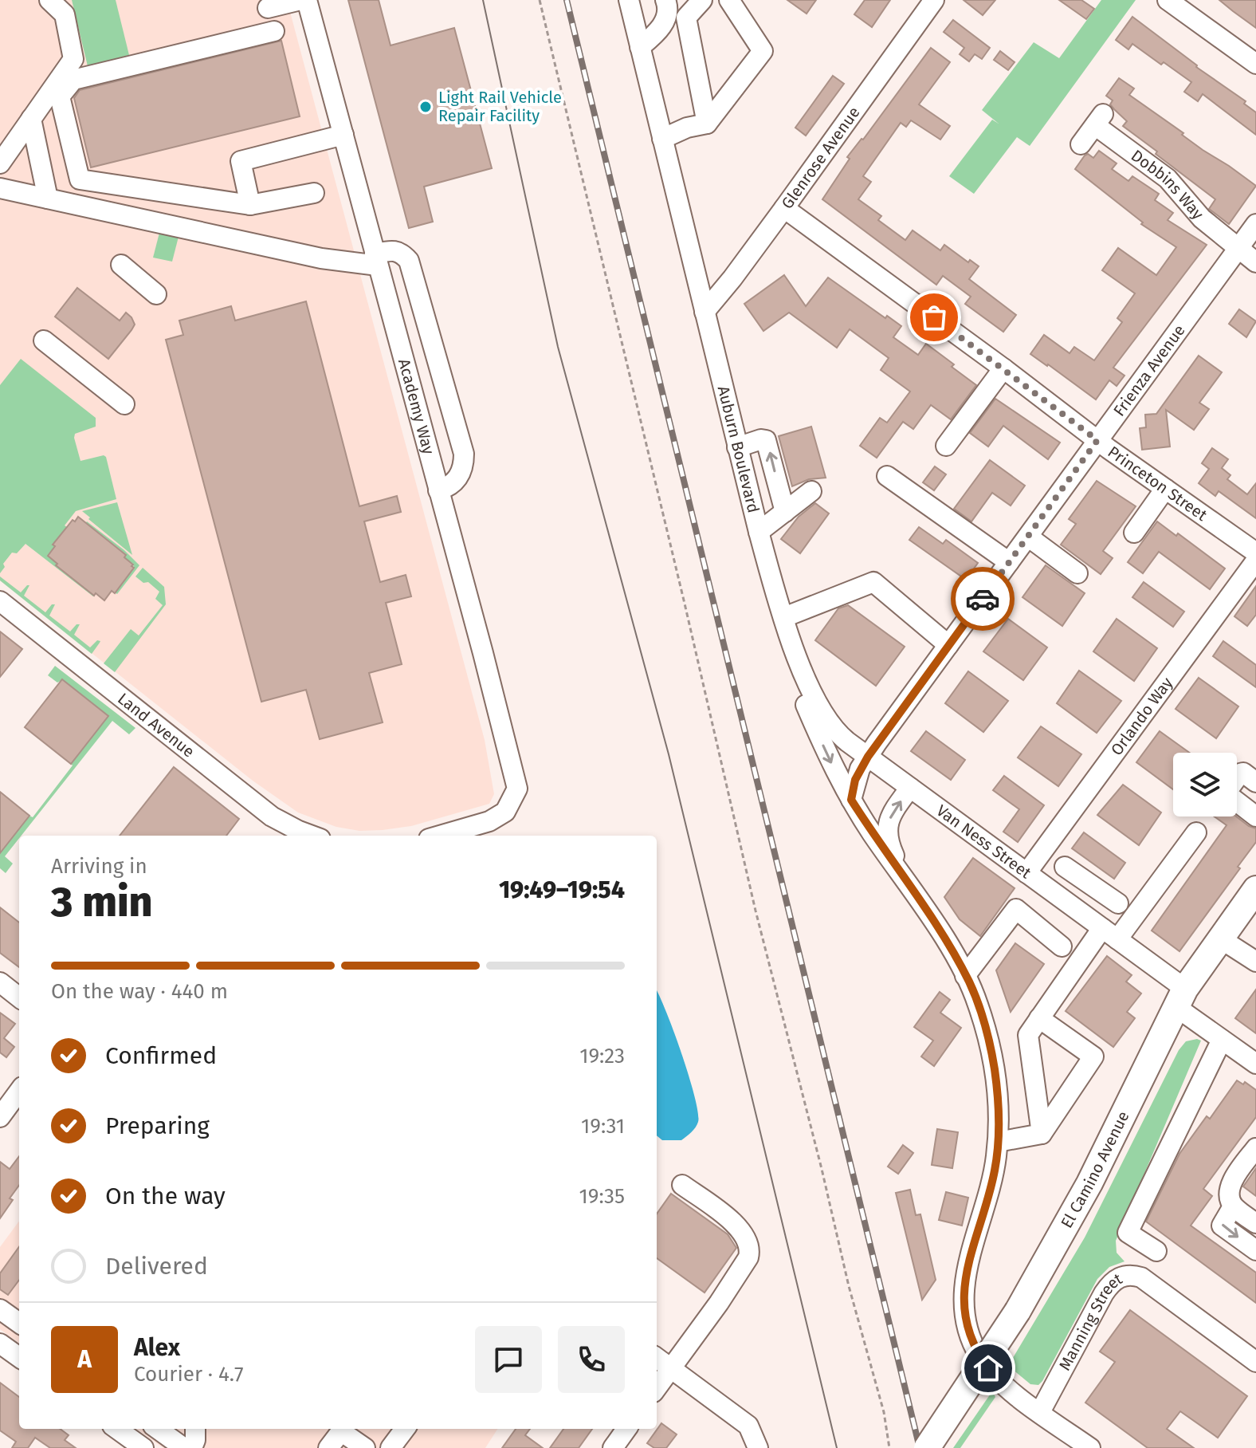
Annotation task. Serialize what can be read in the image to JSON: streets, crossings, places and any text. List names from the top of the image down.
{
  "streets": {
    "main road": ["El Camino Avenue"],
    "street": [
      "Glenrose Avenue",
      "Dobbins Way",
      "Frienza Avenue",
      "Academy Way",
      "Auburn Boulevard",
      "Princeton Street",
      "Orlando Way",
      "Land Avenue",
      "Van Ness Street",
      "Manning Street"
    ]
  },
  "crossings": [
    ["Glenrose Avenue", "Auburn Boulevard"],
    ["Glenrose Avenue", "Princeton Street"],
    ["Dobbins Way", "Frienza Avenue"],
    ["Frienza Avenue", "Auburn Boulevard"],
    ["Frienza Avenue", "Princeton Street"],
    ["Frienza Avenue", "Van Ness Street"],
    ["Auburn Boulevard", "Van Ness Street"],
    ["Auburn Boulevard", "Manning Street"],
    ["Orlando Way", "Van Ness Street"],
    ["Van Ness Street", "El Camino Avenue"]
  ],
  "places": ["Light Rail Vehicle Repair Facility"],
  "page": {
    "heading": ["3 min", "Arriving in", "19:49–19:54"],
    "panel": ["Alex", "Courier · 4.7"],
    "bar": "On the way · 440 m",
    "list": [
      ["Confirmed", "19:23"],
      ["Preparing", "19:31"],
      ["On the way", "19:35"],
      "Delivered"
    ],
    "round": "A"
  }
}
